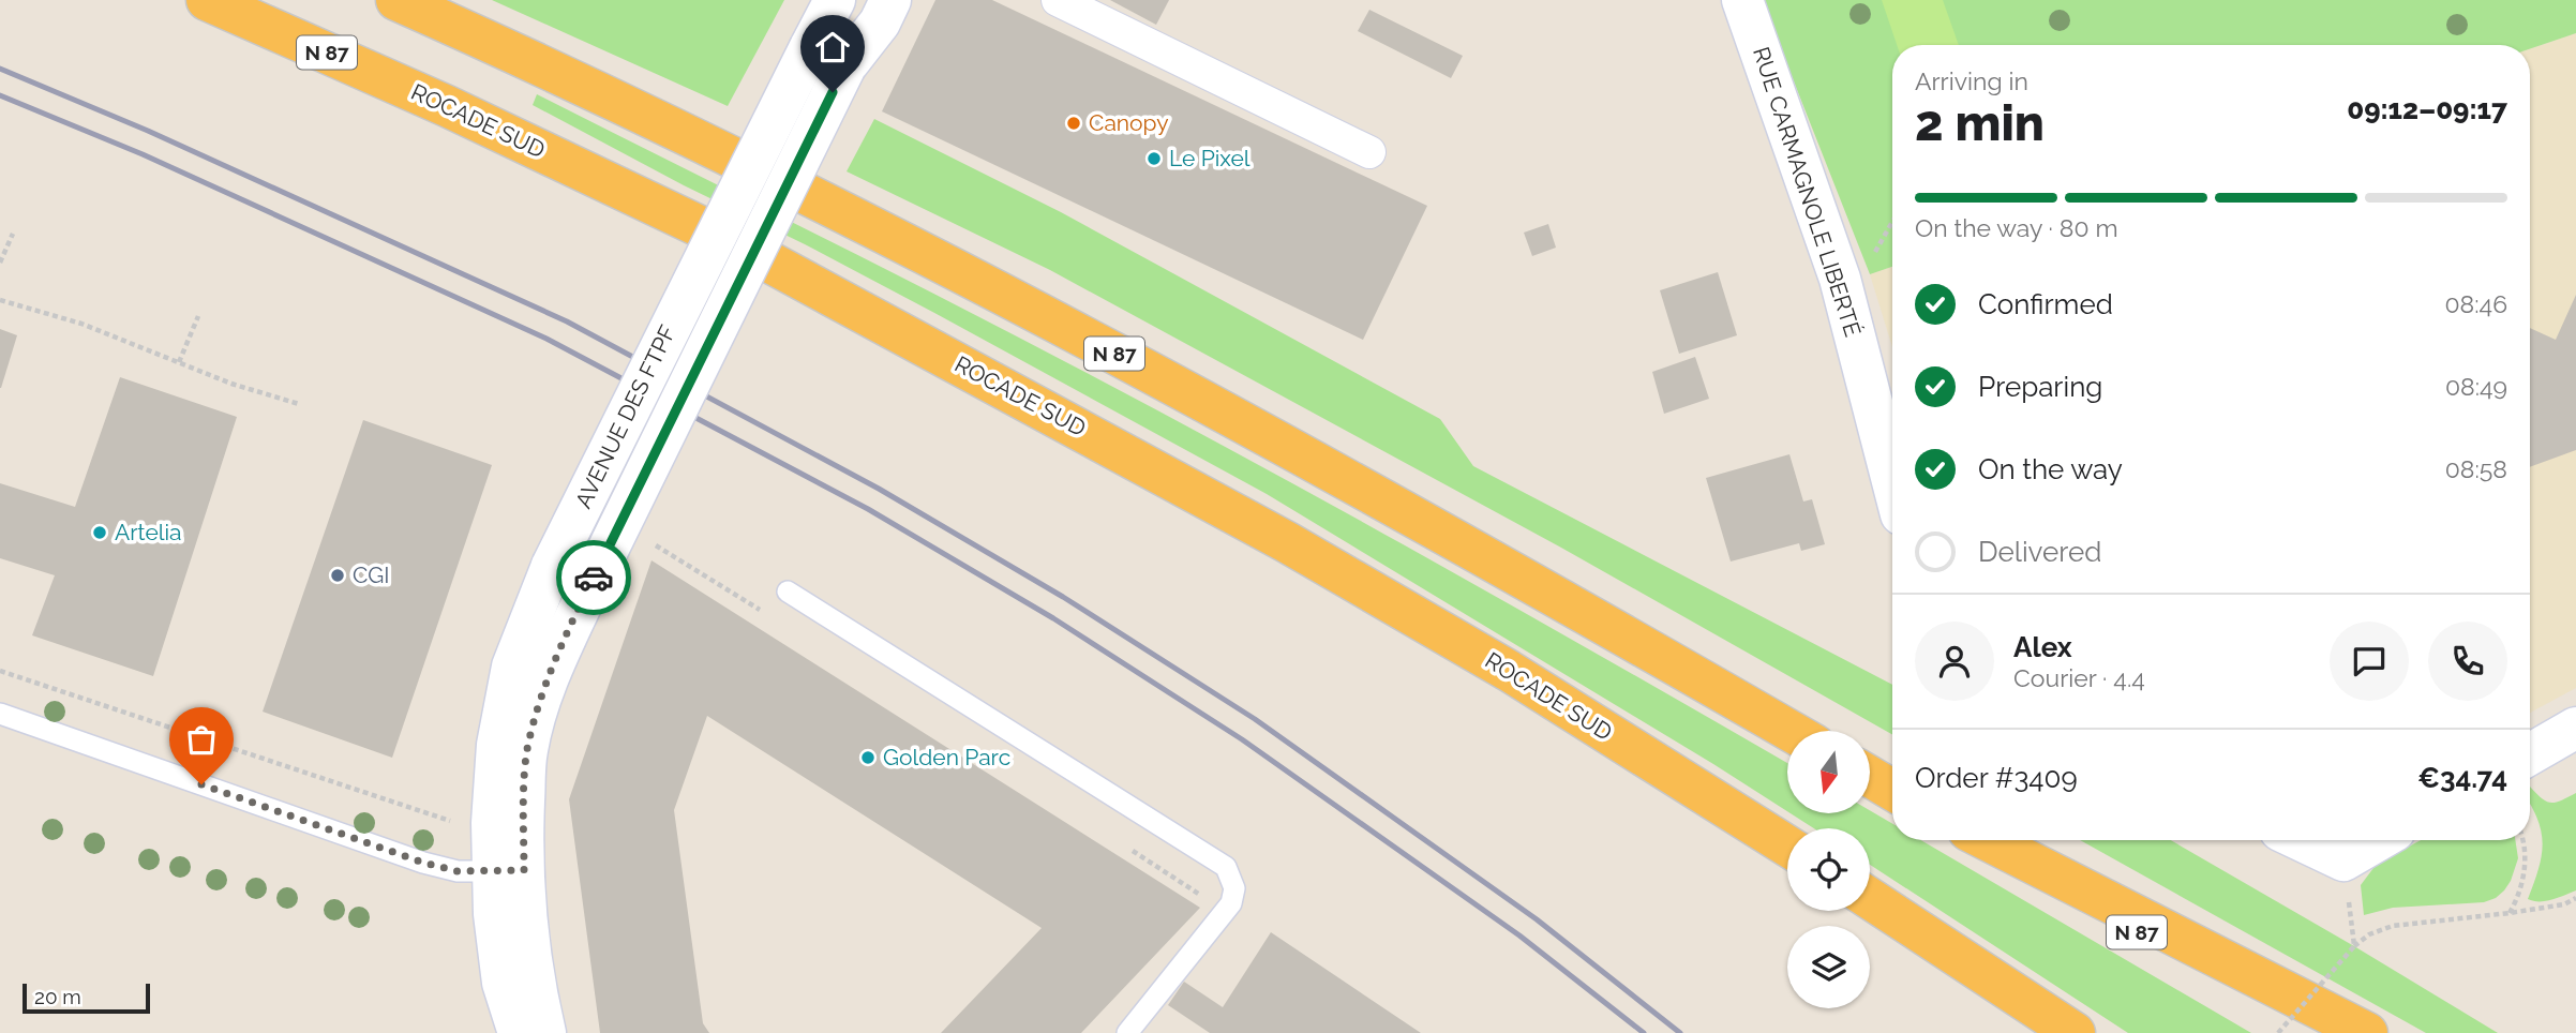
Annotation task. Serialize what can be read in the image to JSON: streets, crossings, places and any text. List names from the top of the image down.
{
  "streets": {
    "highway": ["N 87", "ROCADE SUD"],
    "street": ["RUE CARMAGNOLE LIBERTÉ", "AVENUE DES FTPF"]
  },
  "places": [
    "Canopy",
    "Le Pixel",
    "Artelia",
    "CGI",
    "Golden Parc"
  ],
  "scale_bar": "20 m",
  "north": "bottom",
  "page": {
    "heading": ["2 min", "Arriving in", "09:12–09:17"],
    "panel": [
      "Alex",
      "Courier · 4.4",
      "Order #3409",
      "€34.74"
    ],
    "bar": "On the way · 80 m",
    "list": [
      ["Confirmed", "08:46"],
      ["Preparing", "08:49"],
      ["On the way", "08:58"],
      "Delivered"
    ],
    "scale": "20 m"
  }
}
